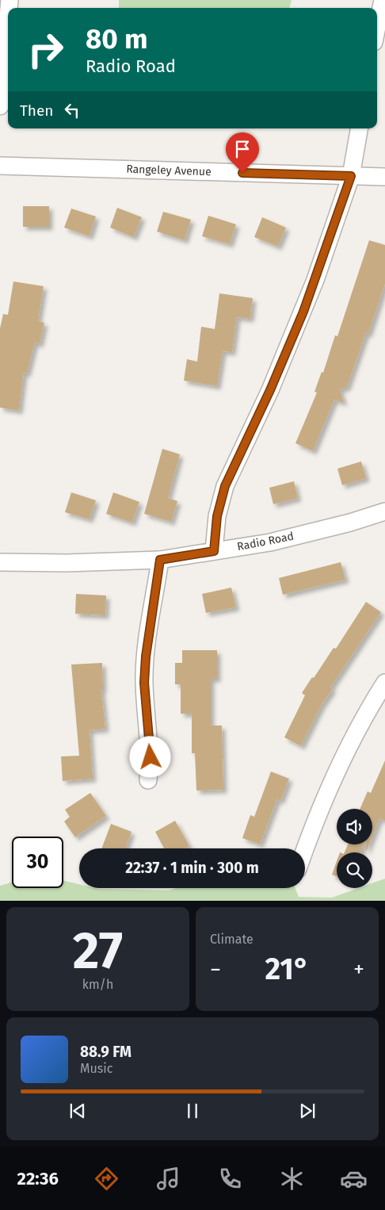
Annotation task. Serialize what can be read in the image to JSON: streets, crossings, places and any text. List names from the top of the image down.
{
  "streets": {
    "street": ["Rangeley Avenue", "Radio Road"]
  },
  "page": {
    "turn": ["80 m", "Radio Road"],
    "then": "Then",
    "limit": "30",
    "trip": "22:37 · 1 min · 300 m",
    "tile": [
      ["27", "km/h"],
      "Climate"
    ],
    "heat": ["−", "21°", "+"],
    "song": ["88.9 FM", "Music"],
    "tabs": "22:36"
  }
}
